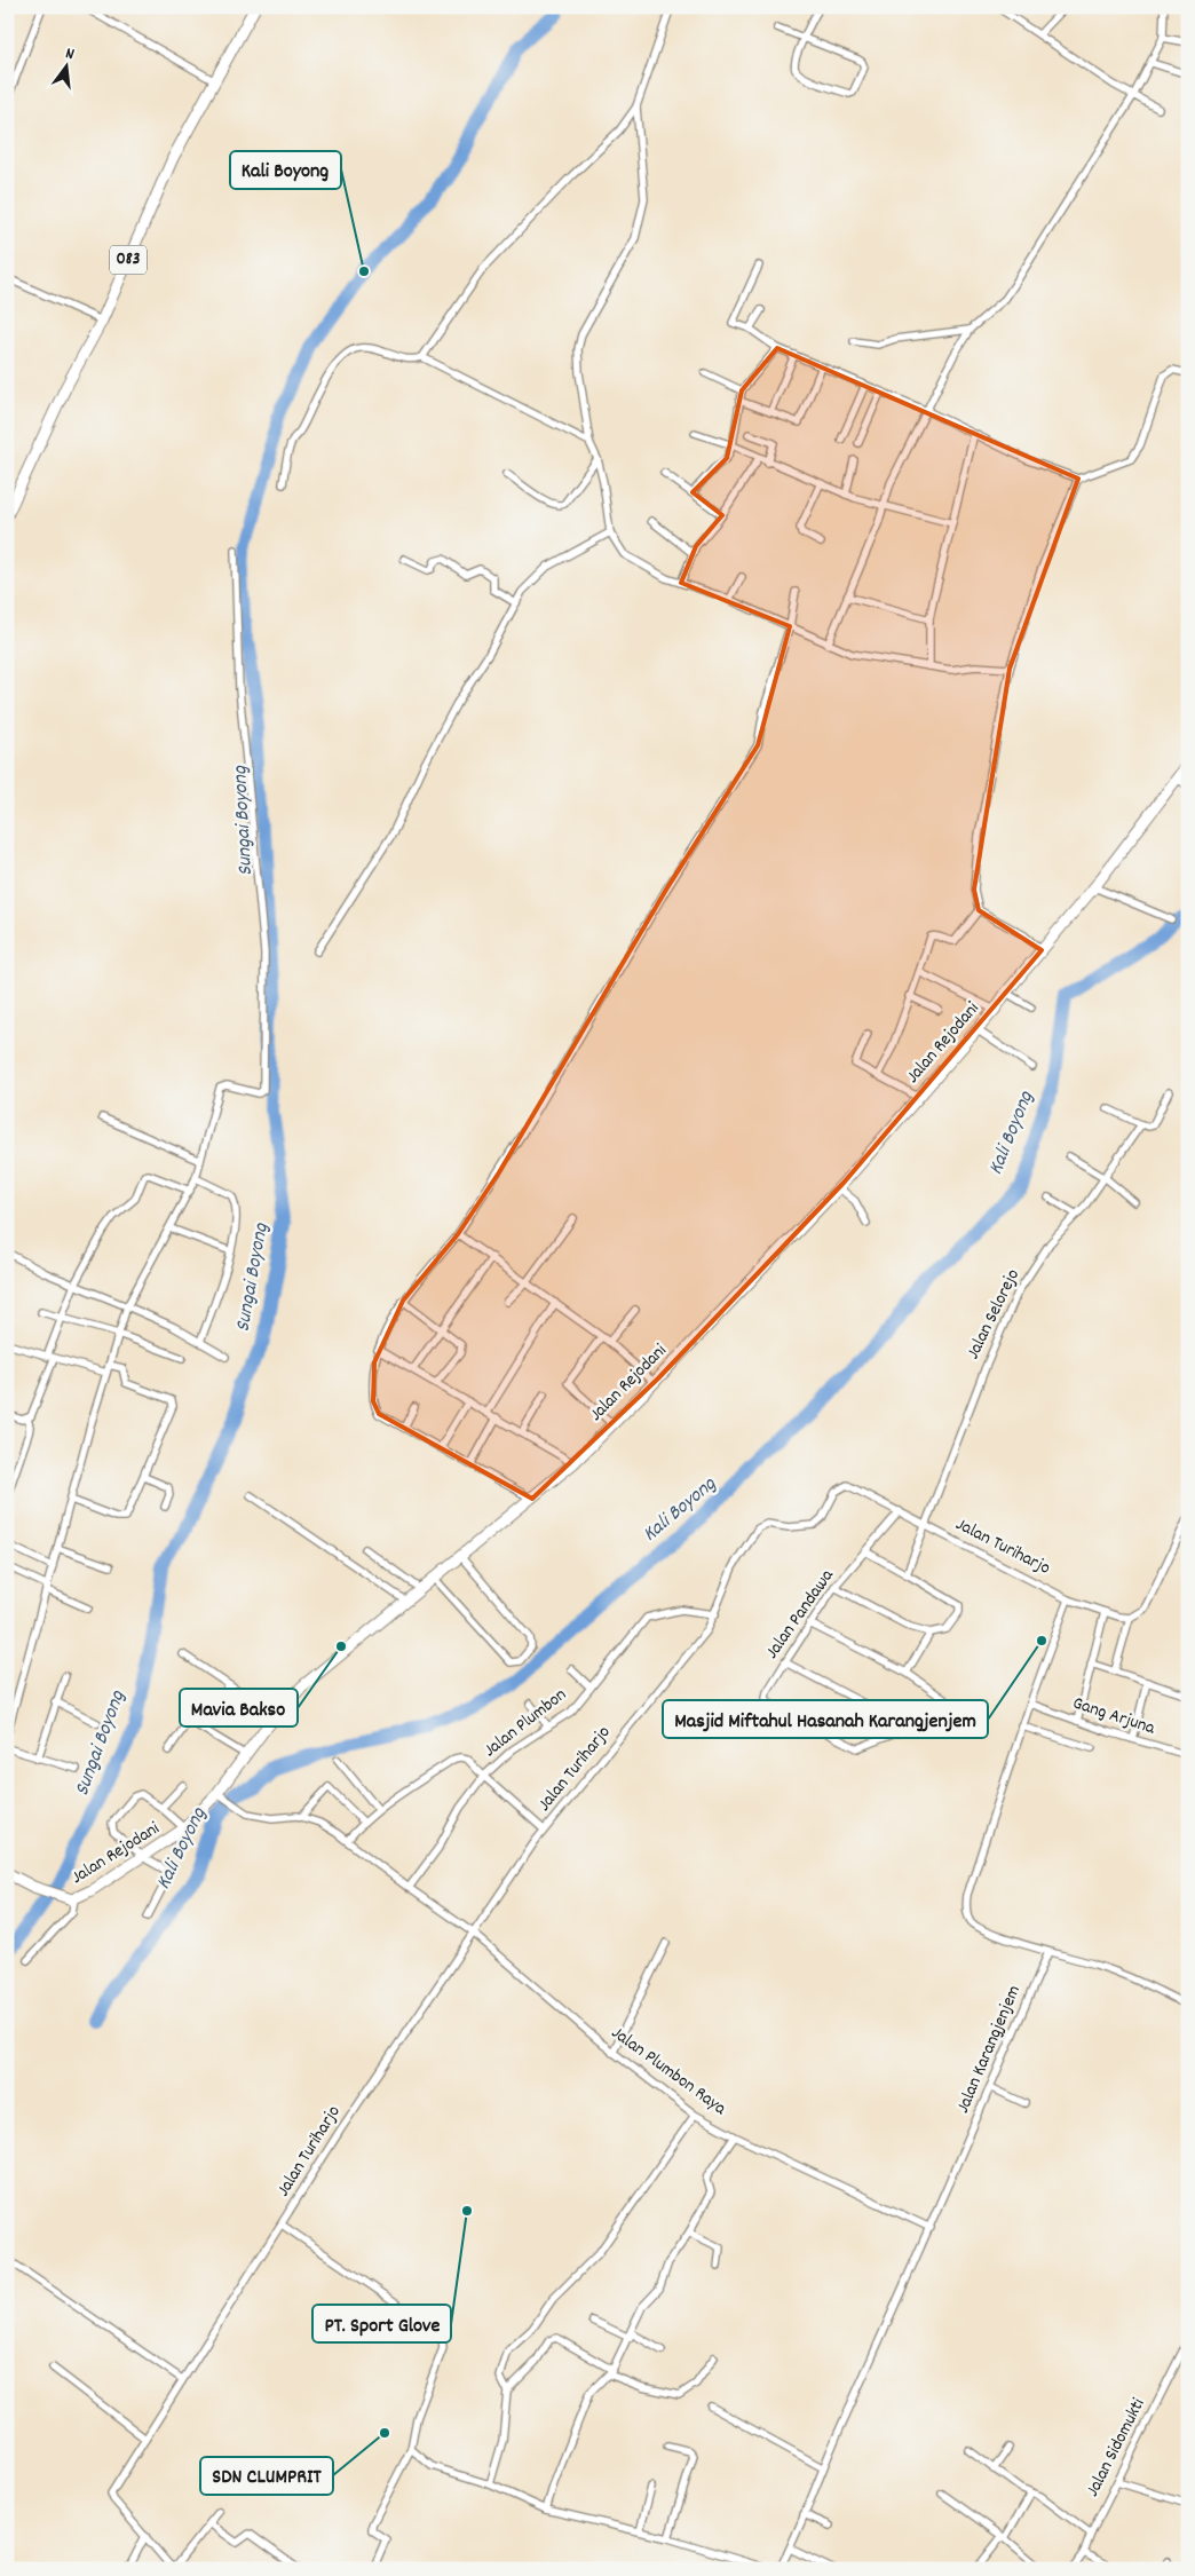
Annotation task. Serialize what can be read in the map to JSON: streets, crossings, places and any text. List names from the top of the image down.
{
  "streets": {
    "main road": ["083", "Jalan Rejodani"],
    "street": [
      "Jalan Selorejo",
      "Jalan Turiharjo",
      "Jalan Pandawa",
      "Gang Arjuna",
      "Jalan Plumbon",
      "Jalan Karangjenjem",
      "Jalan Plumbon Raya",
      "Jalan Sidomukti"
    ]
  },
  "crossings": [
    ["Jalan Selorejo", "Jalan Turiharjo"],
    ["Jalan Turiharjo", "Jalan Pandawa"],
    ["Jalan Turiharjo", "Jalan Plumbon"],
    ["Jalan Turiharjo", "Jalan Plumbon Raya"],
    ["Jalan Plumbon", "Jalan Plumbon Raya"],
    ["Jalan Karangjenjem", "Jalan Plumbon Raya"]
  ],
  "water": ["Sungai Boyong", "Kali Boyong"],
  "places": [
    "Kali Boyong",
    "Masjid Miftahul Hasanah Karangjenjem",
    "Mavia Bakso",
    "PT. Sport Glove",
    "SDN CLUMPRIT"
  ],
  "north": "top"
}
